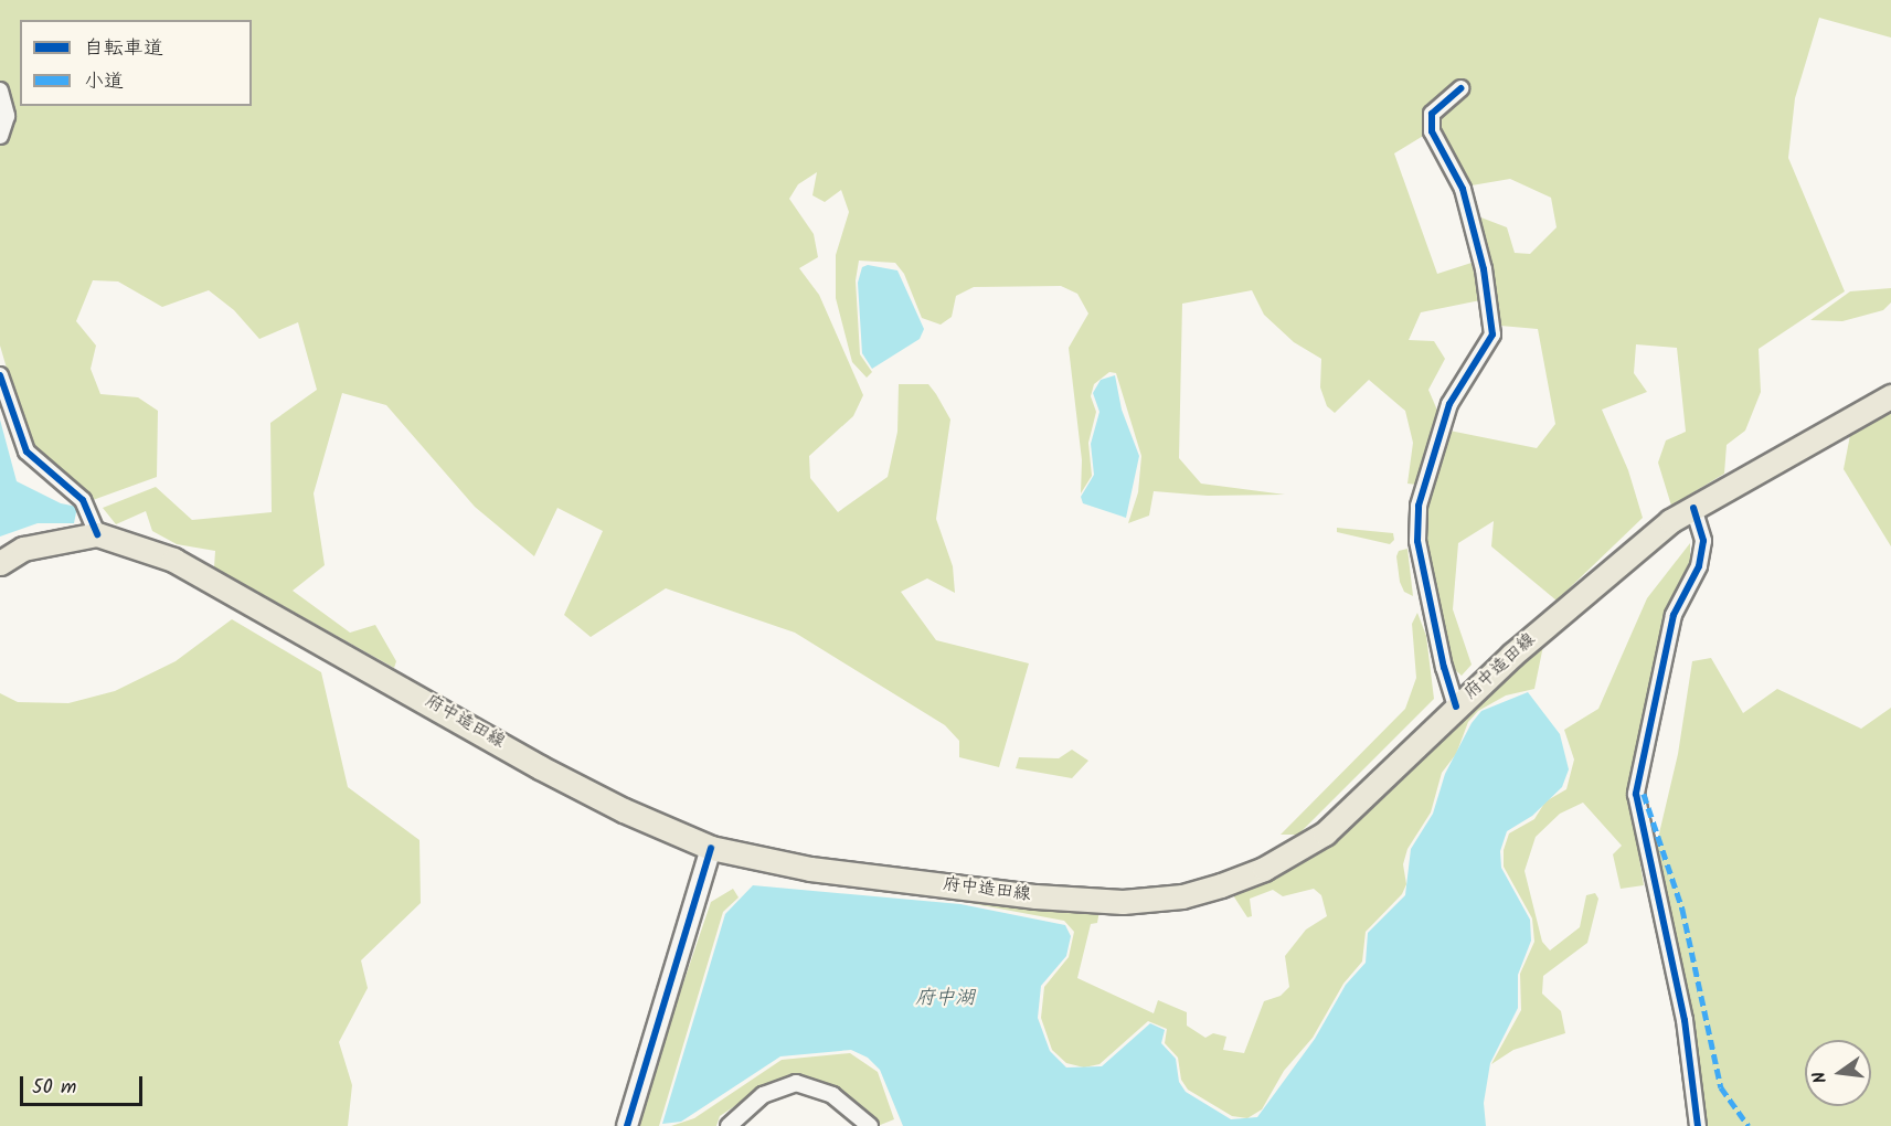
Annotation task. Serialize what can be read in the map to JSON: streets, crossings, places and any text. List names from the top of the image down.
{
  "streets": {
    "main road": ["府中造田線"]
  },
  "water": ["府中湖"],
  "legend": ["自転車道", "小道"],
  "scale_bar": "50 m",
  "north": "left"
}
